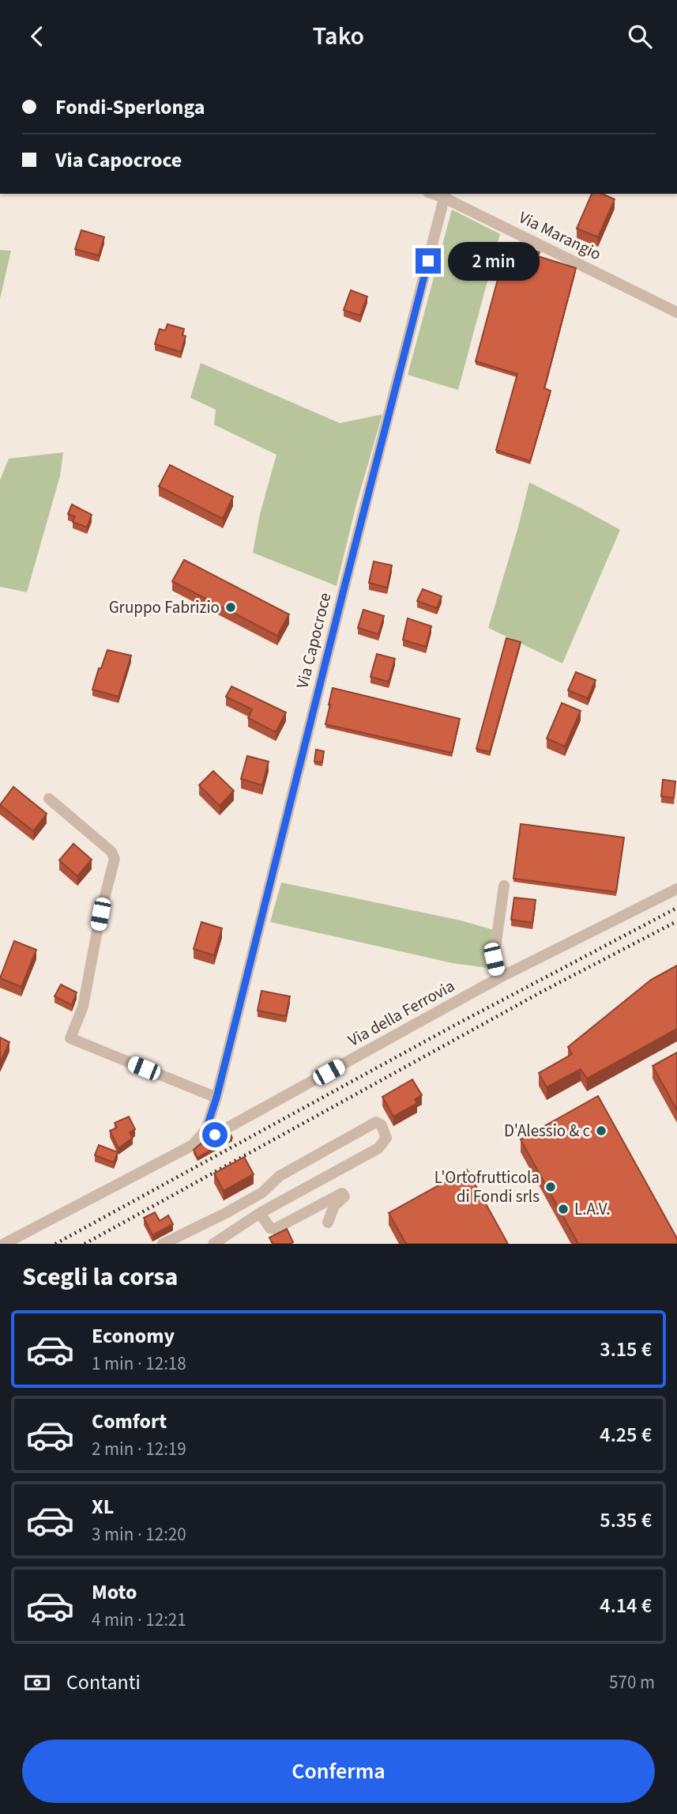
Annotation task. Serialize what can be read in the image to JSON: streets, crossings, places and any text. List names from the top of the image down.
{
  "streets": {
    "street": ["Via Marangio", "Via Capocroce", "Via della Ferrovia"]
  },
  "crossings": [
    ["Via Marangio", "Via Capocroce"],
    ["Via Capocroce", "Via della Ferrovia"]
  ],
  "places": [
    "Gruppo Fabrizio",
    "D'Alessio & c",
    "L'Ortofrutticola di Fondi srls",
    "L.A.V."
  ],
  "page": {
    "header": "Tako",
    "banner": ["Fondi-Sperlonga", "Via Capocroce"],
    "bubble": "2 min",
    "heading": "Scegli la corsa",
    "list": [
      {
        "name": "Economy",
        "note": "1 min · 12:18",
        "value": "3.15 €"
      },
      {
        "name": "Comfort",
        "note": "2 min · 12:19",
        "value": "4.25 €"
      },
      {
        "name": "XL",
        "note": "3 min · 12:20",
        "value": "5.35 €"
      },
      {
        "name": "Moto",
        "note": "4 min · 12:21",
        "value": "4.14 €"
      }
    ],
    "pay": ["Contanti", "570 m"],
    "buttons": "Conferma"
  }
}
